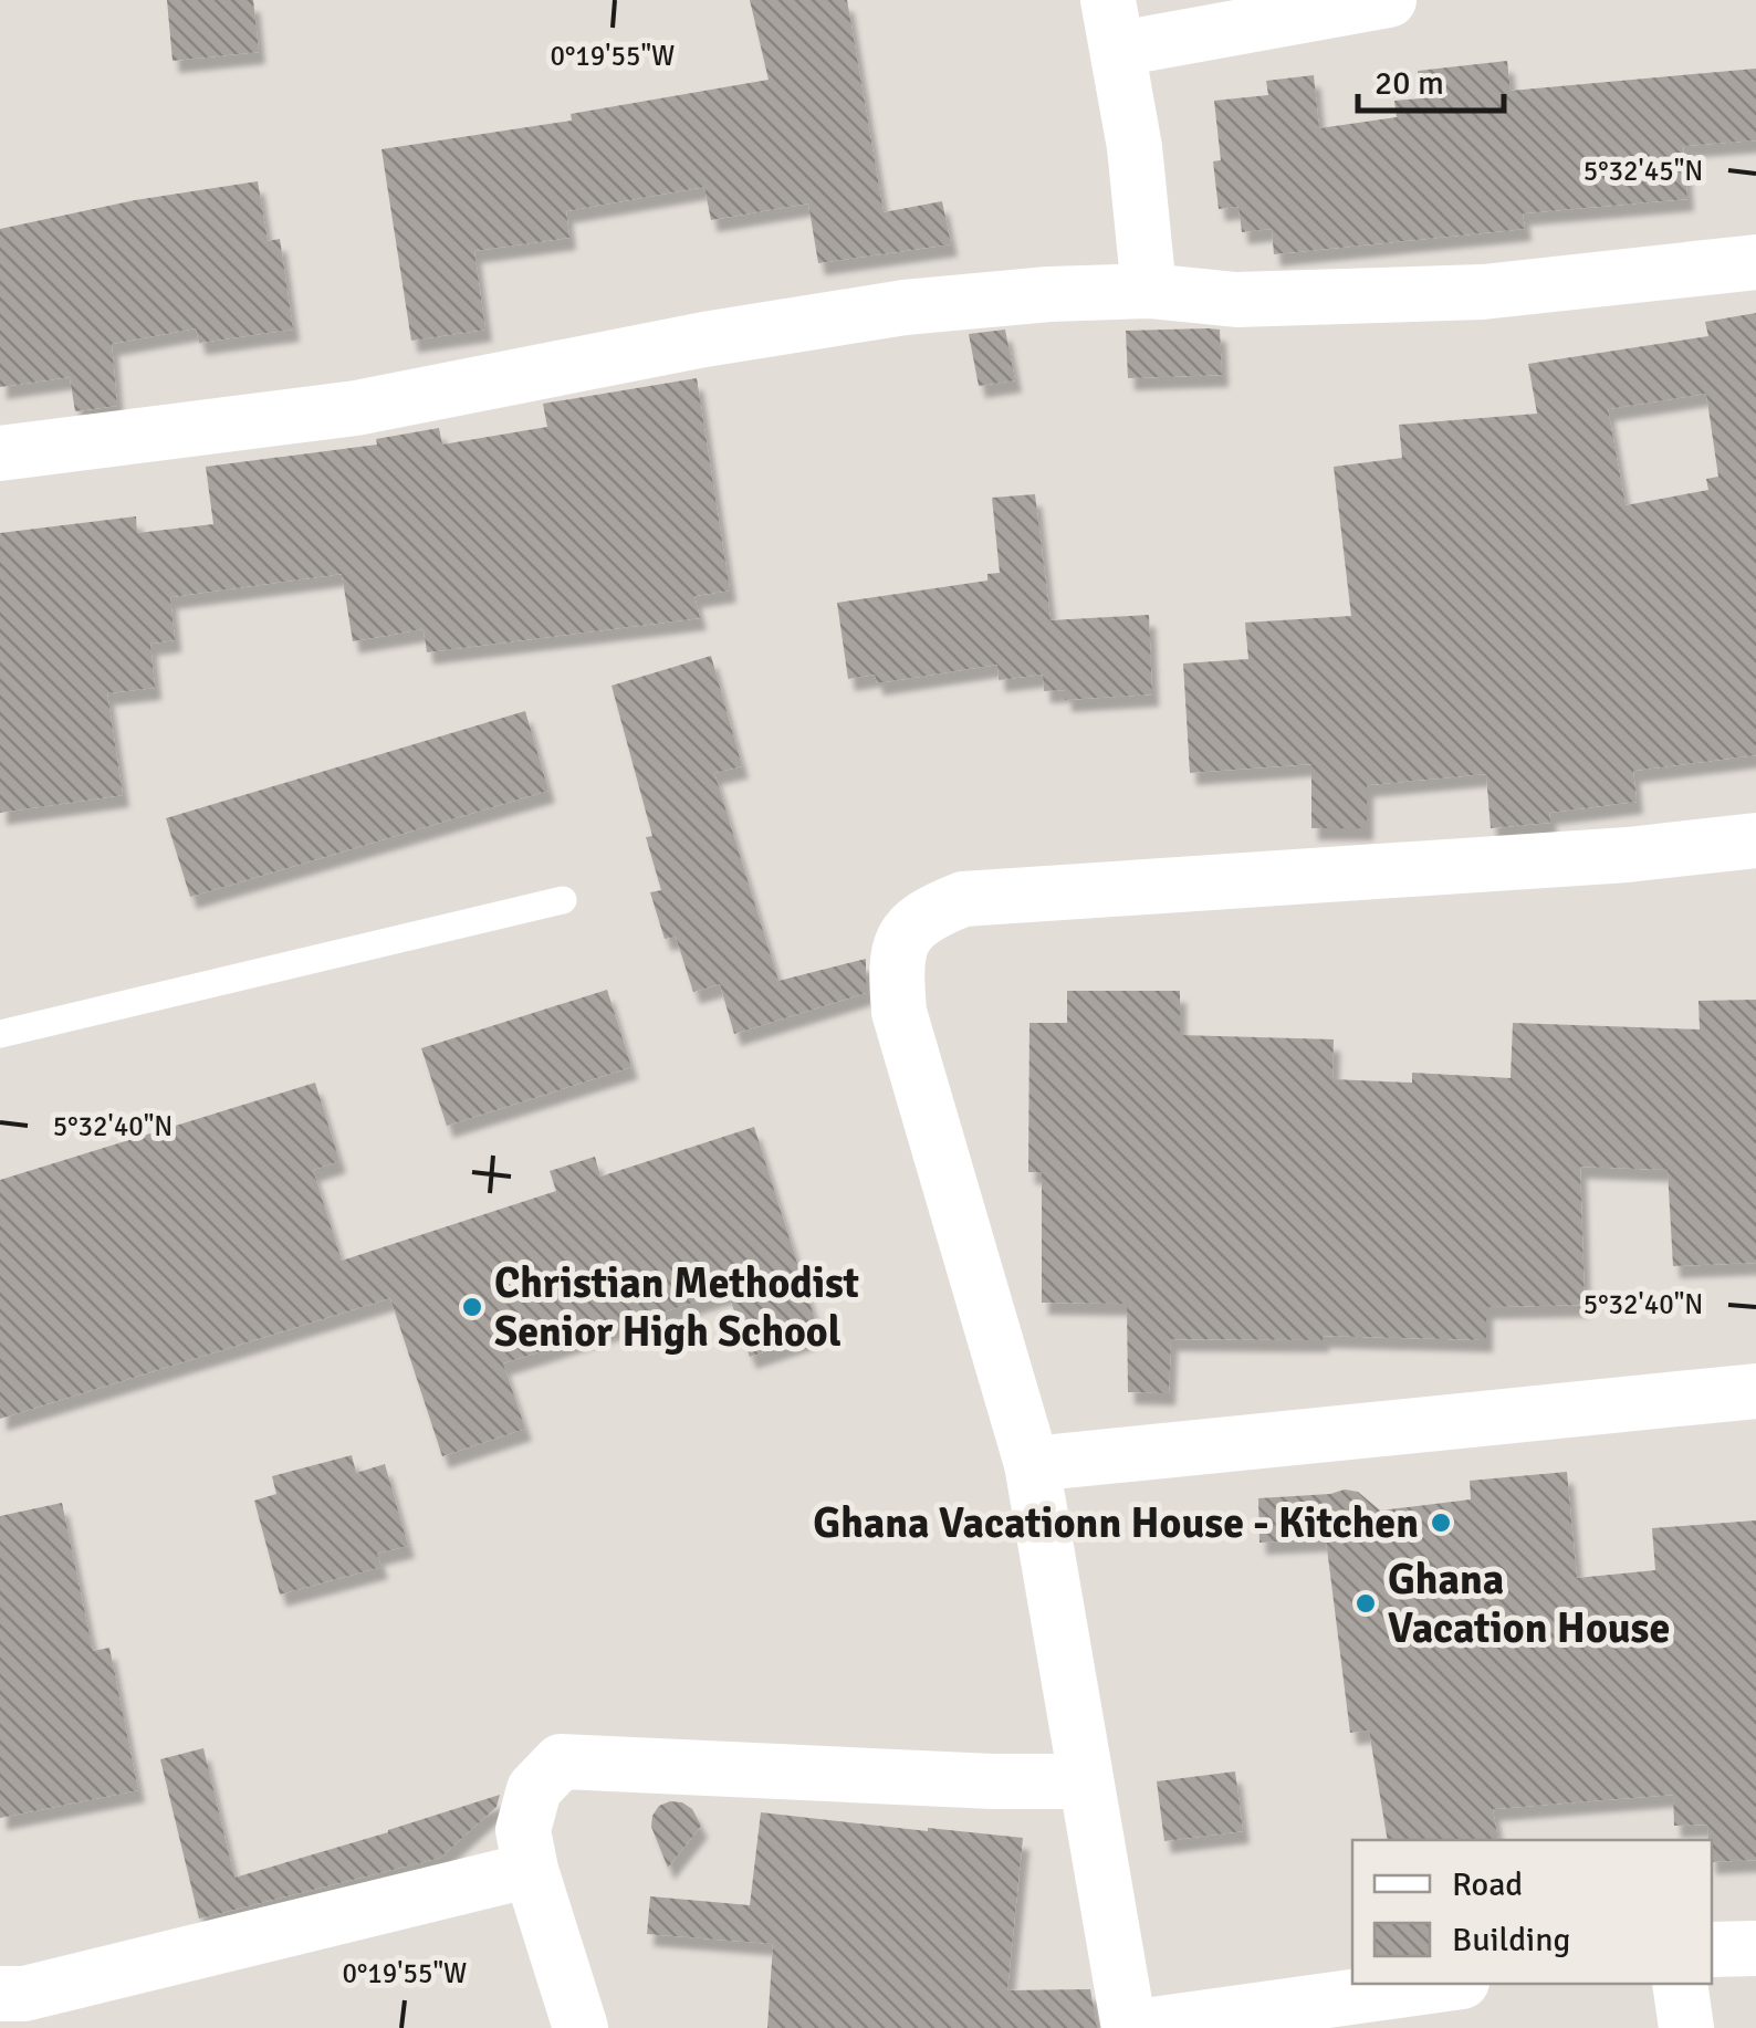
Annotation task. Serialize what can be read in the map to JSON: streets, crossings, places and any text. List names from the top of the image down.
{
  "places": ["Christian Methodist Senior High School", "Ghana Vacationn House - Kitchen", "Ghana Vacation House"],
  "legend": ["Road", "Building"],
  "scale_bar": "20 m",
  "coordinates": ["0°19'55\"W", "5°32'45\"N", "5°32'40\"N"]
}
